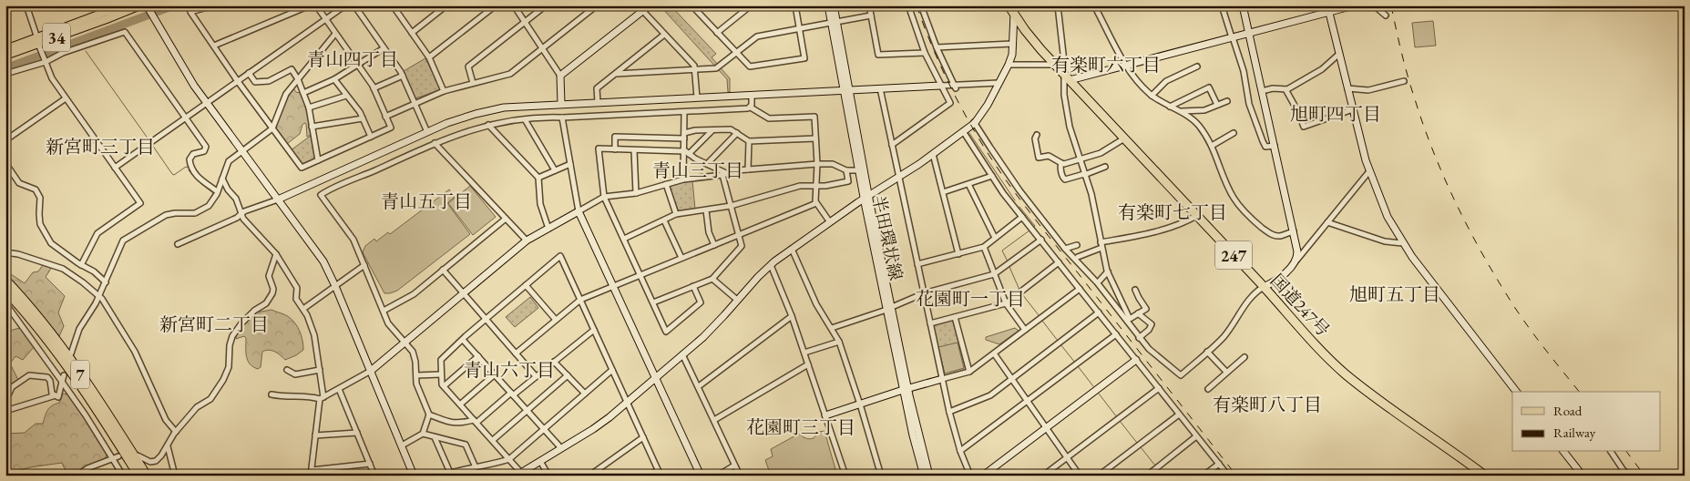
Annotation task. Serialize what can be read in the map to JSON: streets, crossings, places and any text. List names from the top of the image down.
{
  "streets": {
    "highway": ["247", "国道247号", "7"],
    "main road": ["34"],
    "street": ["半田環状線"]
  },
  "districts": [
    "青山四丁目",
    "有楽町六丁目",
    "旭町四丁目",
    "新宮町三丁目",
    "青山三丁目",
    "青山五丁目",
    "有楽町七丁目",
    "旭町五丁目",
    "花園町一丁目",
    "新宮町二丁目",
    "青山六丁目",
    "有楽町八丁目",
    "花園町三丁目"
  ],
  "legend": ["Road", "Railway"]
}
